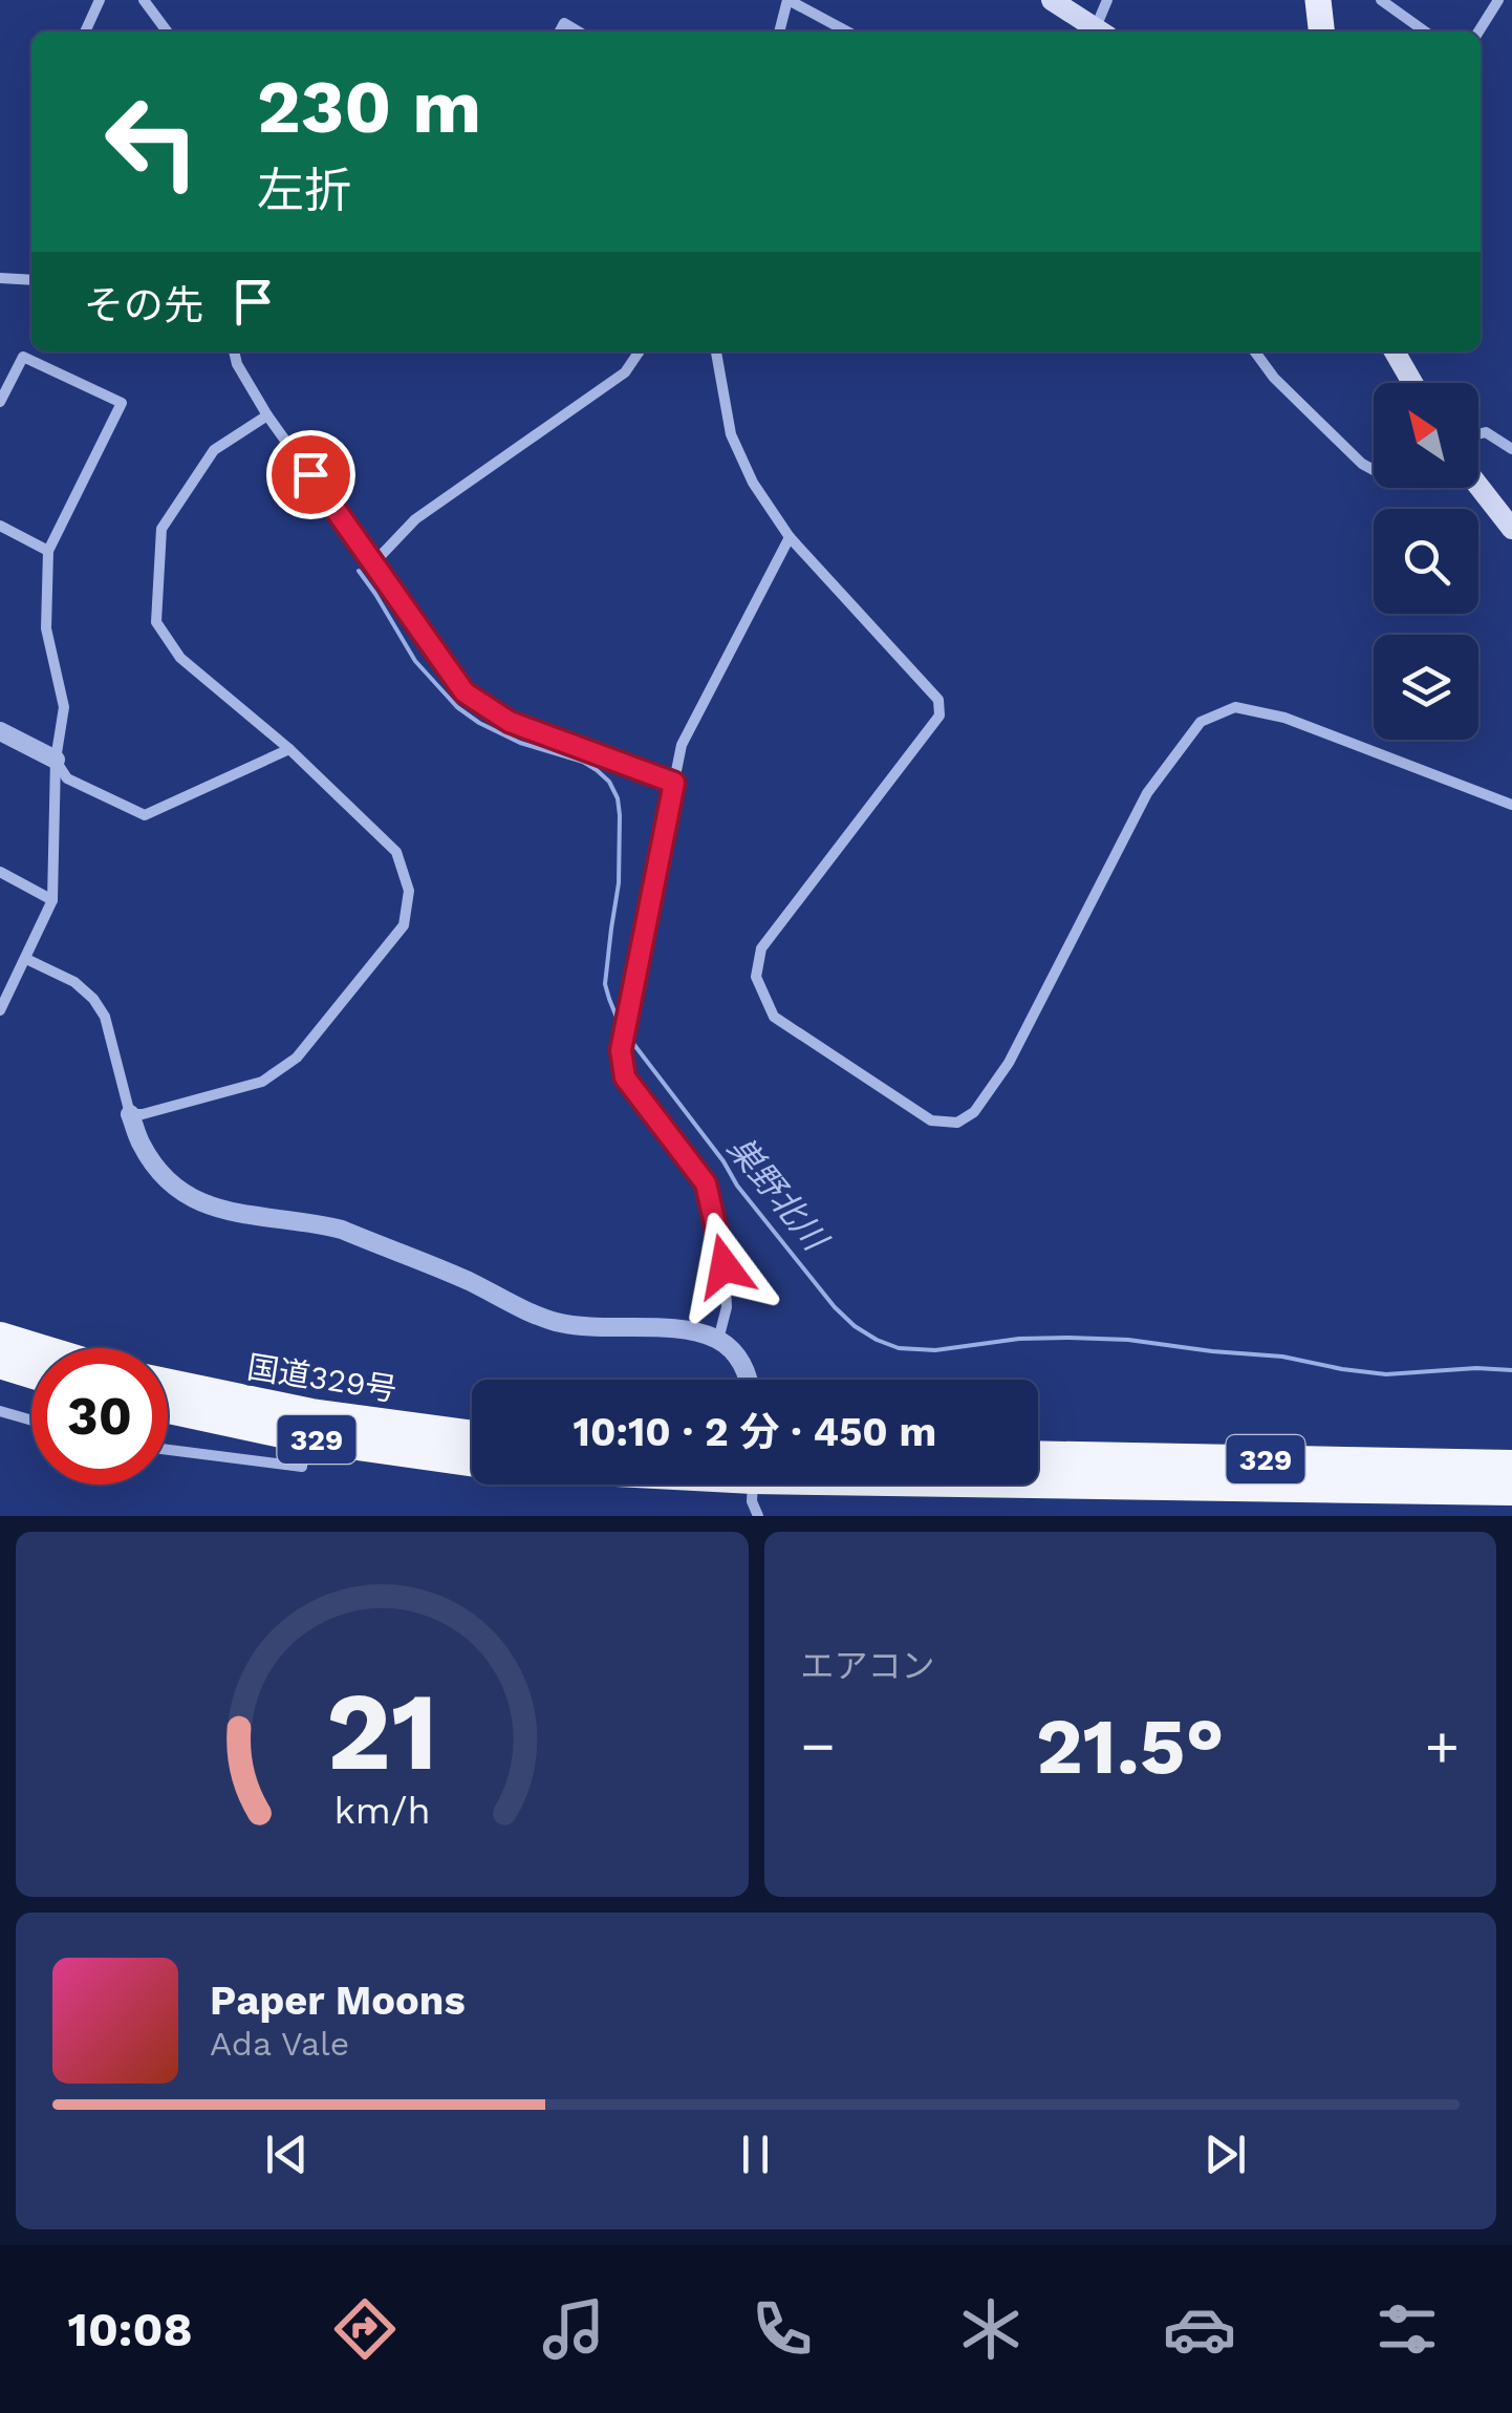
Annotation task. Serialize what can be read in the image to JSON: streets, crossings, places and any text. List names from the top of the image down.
{
  "streets": {
    "highway": ["国道329号", "329"]
  },
  "water": ["巣野北川"],
  "north": "top left",
  "page": {
    "turn": ["230 m", "左折"],
    "then": "その先",
    "limit": "30",
    "trip": "10:10 · 2 分 · 450 m",
    "tile": "エアコン",
    "heat": ["−", "21.5°", "+"],
    "song": ["Paper Moons", "Ada Vale"],
    "tabs": "10:08",
    "gauge": ["21", "km/h"]
  }
}
